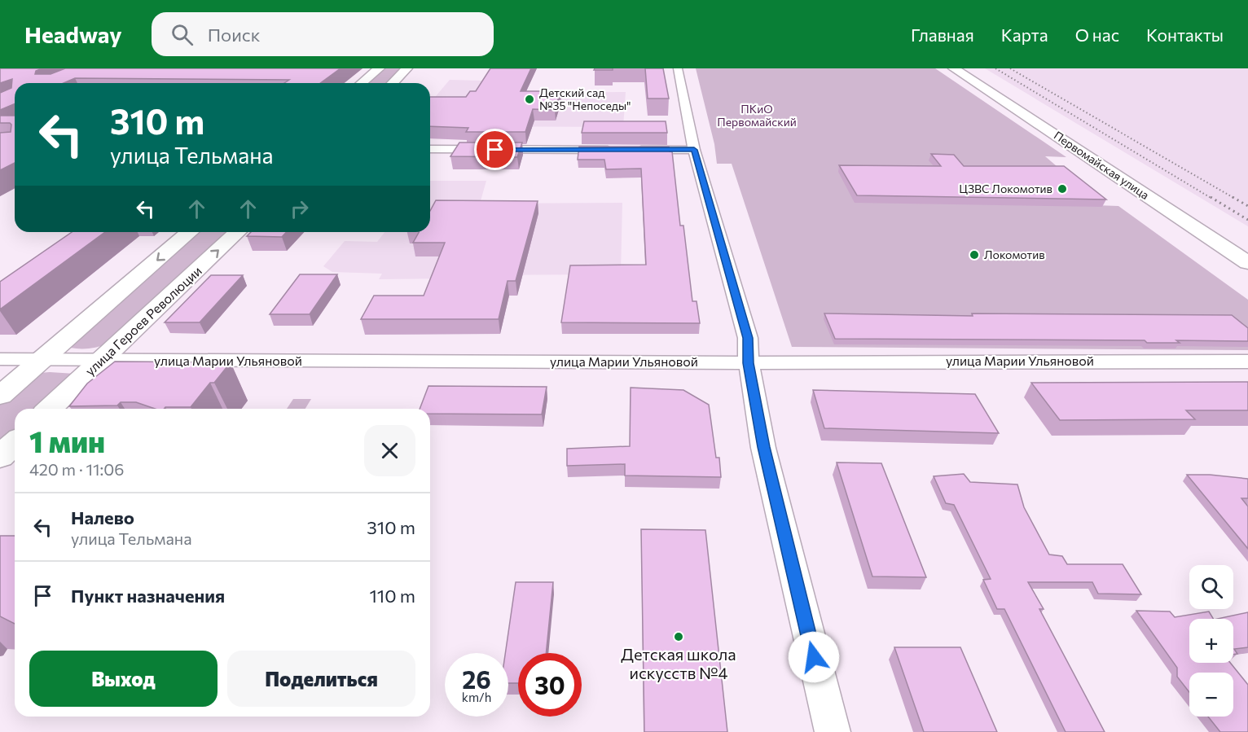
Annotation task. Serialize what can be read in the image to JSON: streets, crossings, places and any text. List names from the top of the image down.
{
  "streets": {
    "street": ["Первомайская улица", "улица Героев Революции", "улица Марии Ульяновой"]
  },
  "crossings": [
    ["улица Героев Революции", "улица Марии Ульяновой"]
  ],
  "parks": ["ПКиО Первомайский"],
  "places": [
    "Детский сад №35 \"Непоседы\"",
    "ЦЗВС Локомотив",
    "Локомотив",
    "Детская школа искусств №4"
  ],
  "page": {
    "header": "Headway",
    "search": "Поиск",
    "nav": [
      "Главная",
      "Карта",
      "О нас",
      "Контакты"
    ],
    "turn": ["310 m", "улица Тельмана"],
    "heading": ["1 мин", "420 m · 11:06"],
    "list": [
      {
        "name": "Налево",
        "note": "улица Тельмана",
        "value": "310 m"
      },
      {
        "name": "Пункт назначения",
        "value": "110 m"
      }
    ],
    "map_buttons": ["+", "−"],
    "buttons": ["Выход", "Поделиться"],
    "speed": "26 km/h",
    "limit": "30"
  }
}
